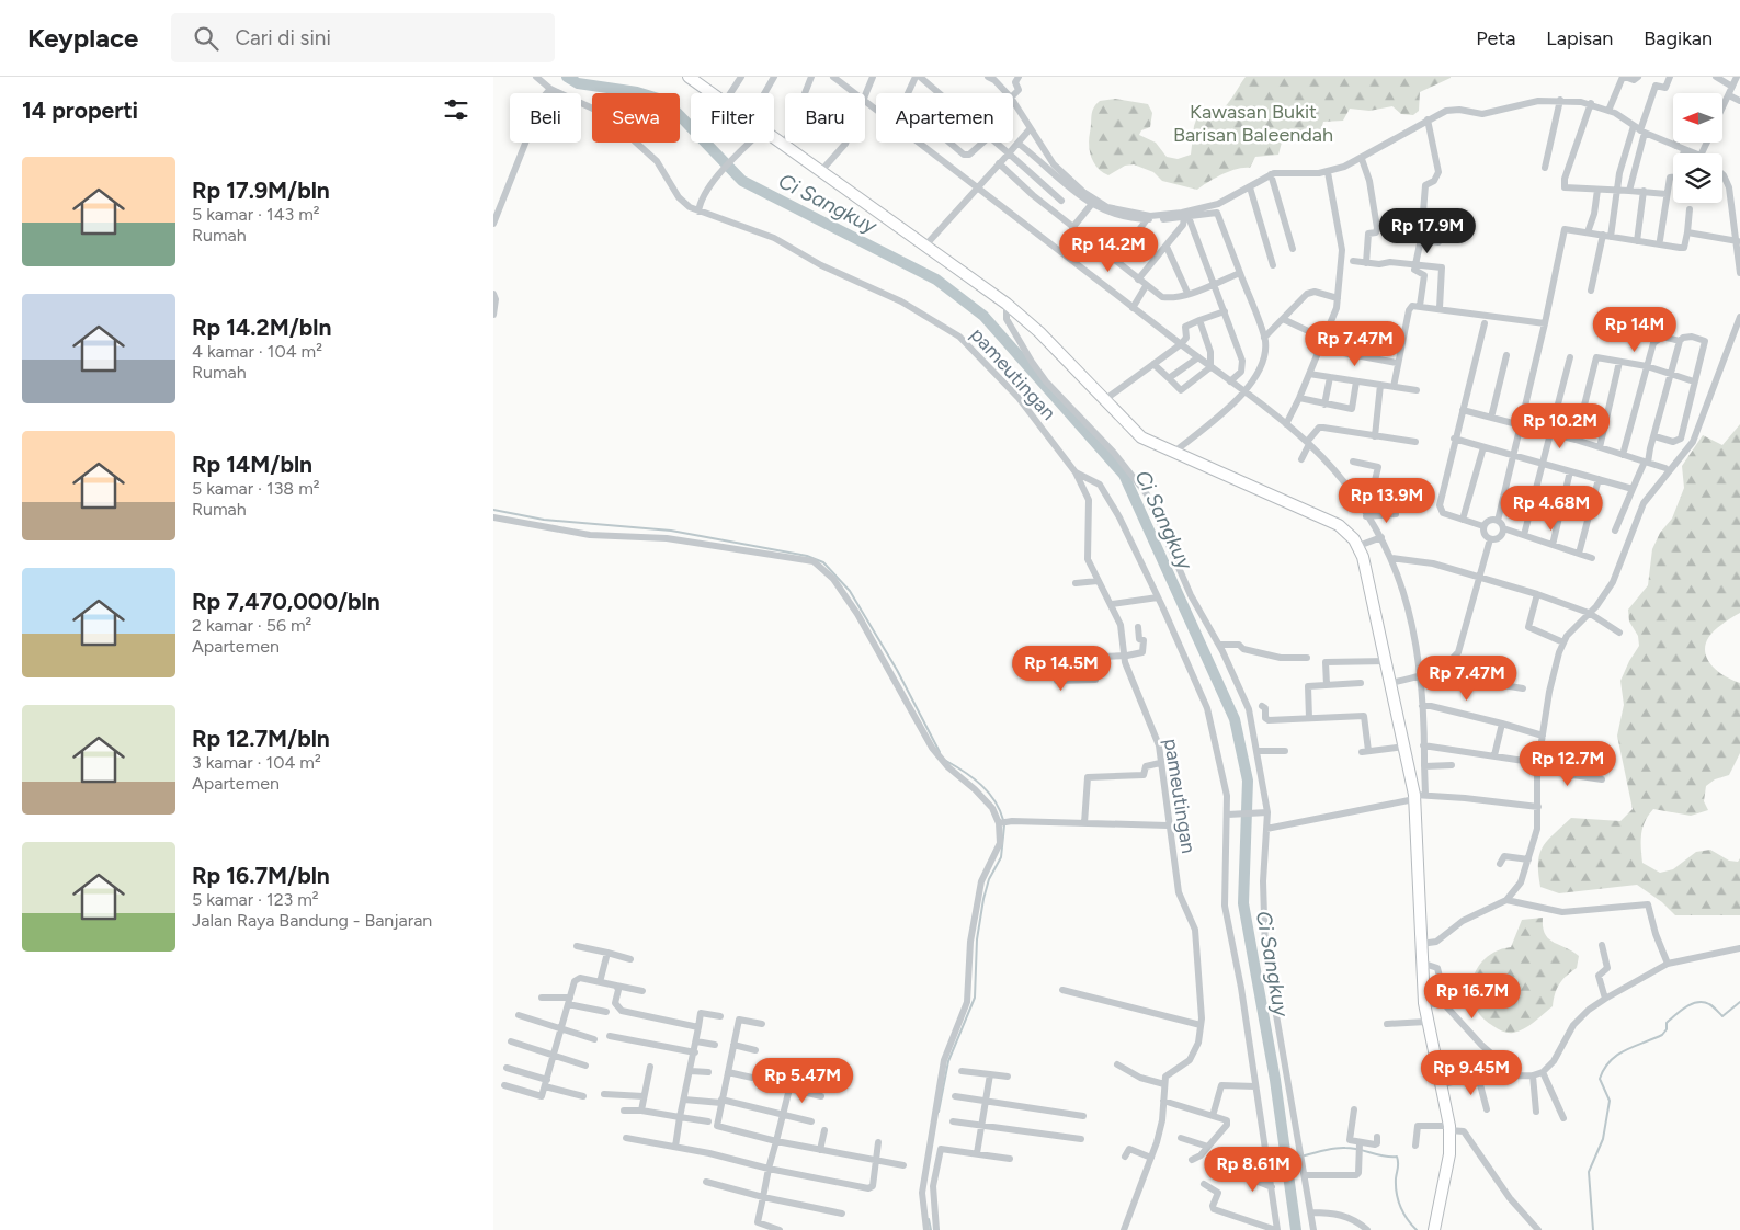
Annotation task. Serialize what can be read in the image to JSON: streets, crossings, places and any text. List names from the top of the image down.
{
  "streets": {
    "street": ["pameutingan"]
  },
  "water": ["Ci Sangkuy"],
  "parks": ["Kawasan Bukit Barisan Baleendah"],
  "north": "left",
  "page": {
    "header": "Keyplace",
    "search": "Cari di sini",
    "nav": ["Peta", "Lapisan", "Bagikan"],
    "heading": "14 properti",
    "chip": [
      "Beli",
      "Sewa",
      "Filter",
      "Baru",
      "Apartemen"
    ],
    "list": [
      {
        "name": "Rp 17.9M/bln",
        "note": "5 kamar · 143 m² · Rumah"
      },
      {
        "name": "Rp 14.2M/bln",
        "note": "4 kamar · 104 m² · Rumah"
      },
      {
        "name": "Rp 14M/bln",
        "note": "5 kamar · 138 m² · Rumah"
      },
      {
        "name": "Rp 7,470,000/bln",
        "note": "2 kamar · 56 m² · Apartemen"
      },
      {
        "name": "Rp 12.7M/bln",
        "note": "3 kamar · 104 m² · Apartemen"
      },
      {
        "name": "Rp 16.7M/bln",
        "note": "5 kamar · 123 m² · Jalan Raya Bandung - Banjaran"
      }
    ],
    "price": [
      "Rp 17.9M",
      "Rp 14.2M",
      "Rp 14M",
      "Rp 7.47M",
      "Rp 10.2M",
      "Rp 13.9M",
      "Rp 4.68M",
      "Rp 14.5M",
      "Rp 7.47M",
      "Rp 12.7M",
      "Rp 16.7M",
      "Rp 9.45M",
      "Rp 5.47M",
      "Rp 8.61M"
    ]
  }
}
